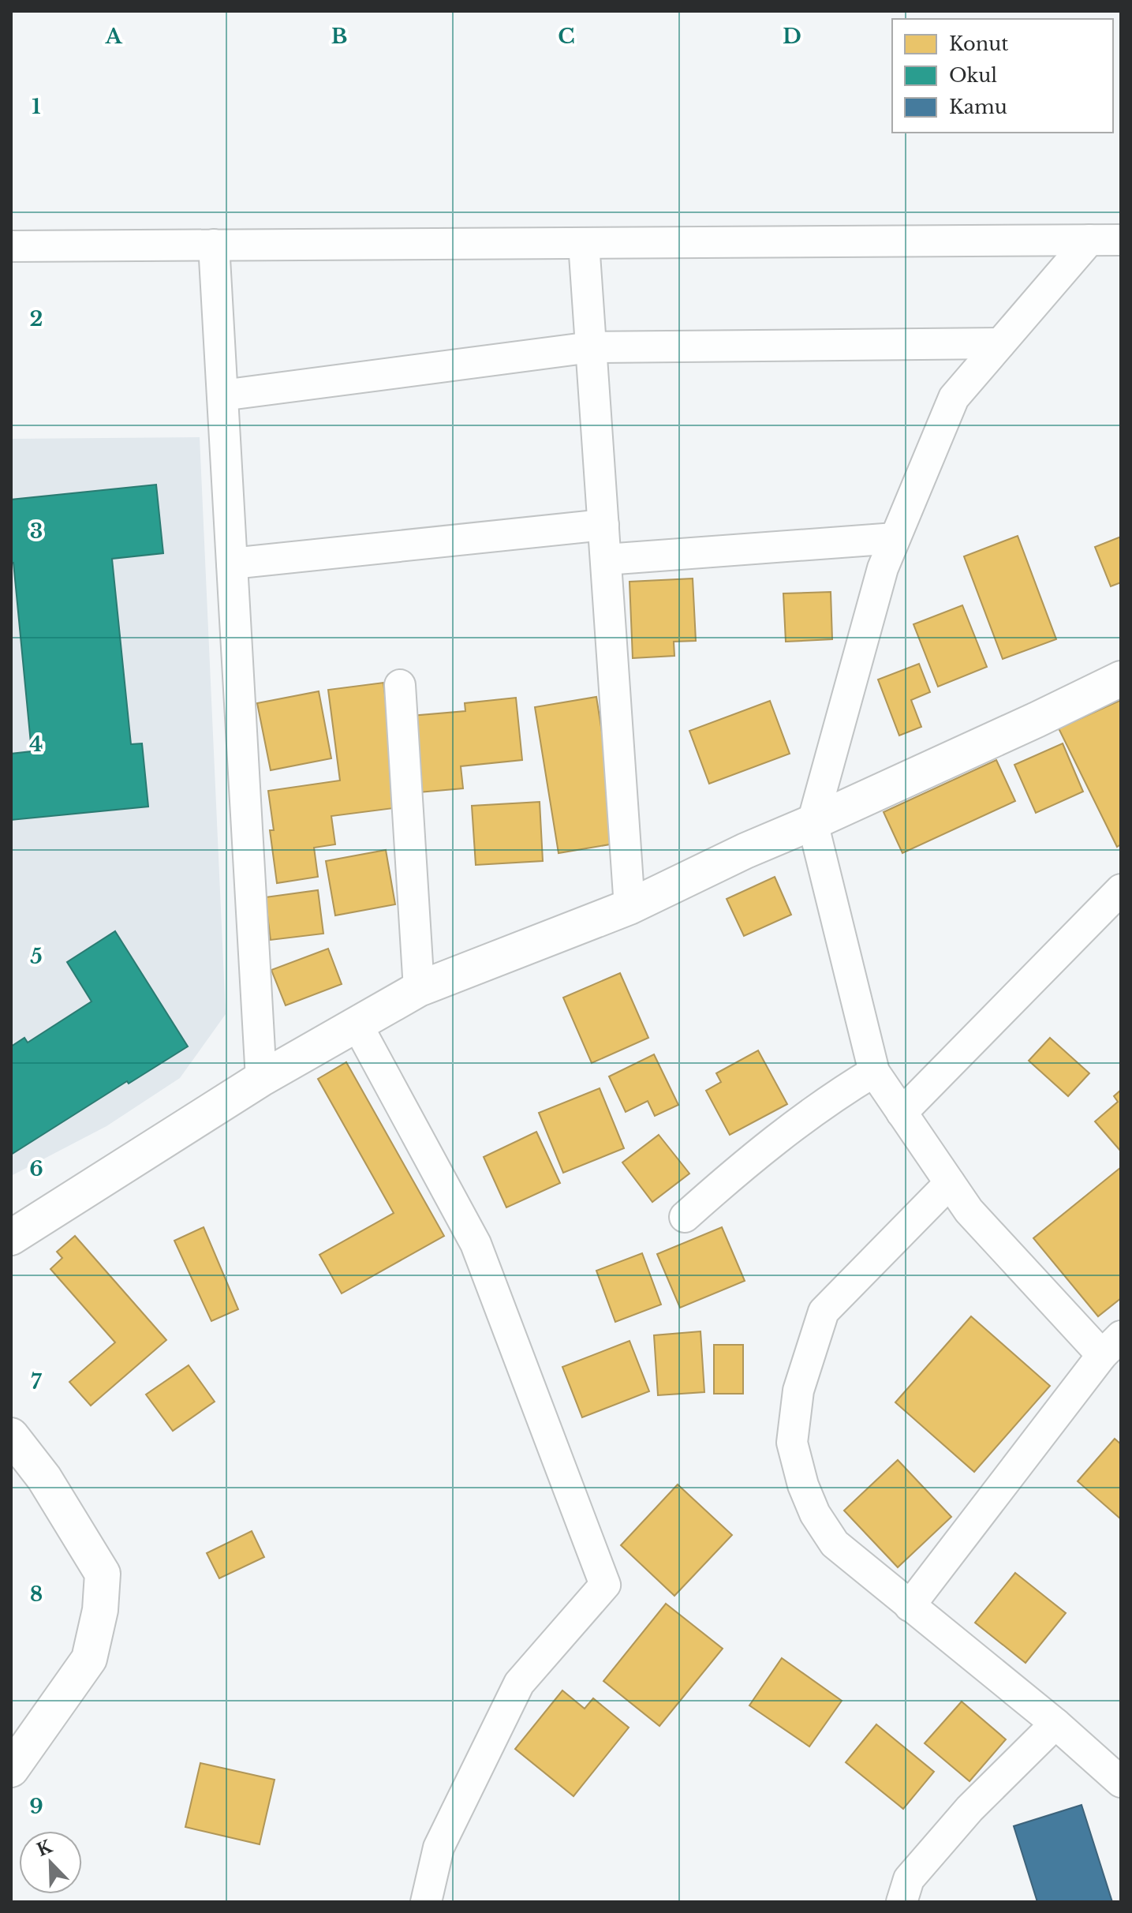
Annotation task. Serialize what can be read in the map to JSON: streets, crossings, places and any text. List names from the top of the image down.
{
  "legend": ["Konut", "Okul", "Kamu"],
  "north": "top left",
  "grid": {
    "columns": [
      "A",
      "B",
      "C",
      "D"
    ],
    "rows": [
      "1",
      "2",
      "3",
      "4",
      "5",
      "6",
      "7",
      "8",
      "9"
    ]
  }
}
